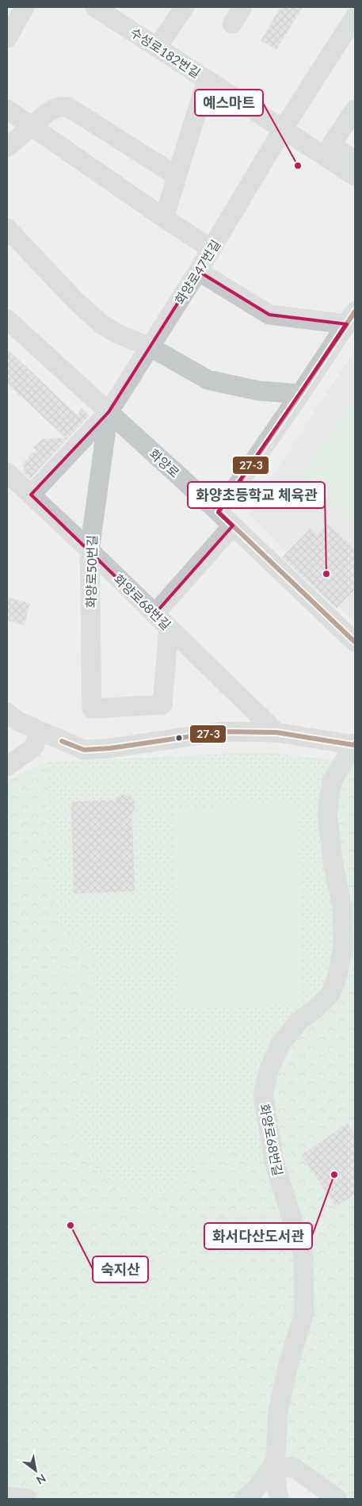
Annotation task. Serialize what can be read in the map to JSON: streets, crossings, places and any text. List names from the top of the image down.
{
  "streets": {
    "street": [
      "수성로182번길",
      "화양로47번길",
      "화양로",
      "화양로50번길",
      "화양로68번길"
    ]
  },
  "crossings": [
    ["수성로182번길", "화양로47번길"],
    ["화양로47번길", "화양로"],
    ["화양로47번길", "화양로50번길"],
    ["화양로", "화양로50번길"],
    ["화양로50번길", "화양로68번길"]
  ],
  "places": [
    "예스마트",
    "화양초등학교 체육관",
    "화서다산도서관",
    "숙지산"
  ],
  "lines": ["transit line 27-3"],
  "north": "bottom right"
}
